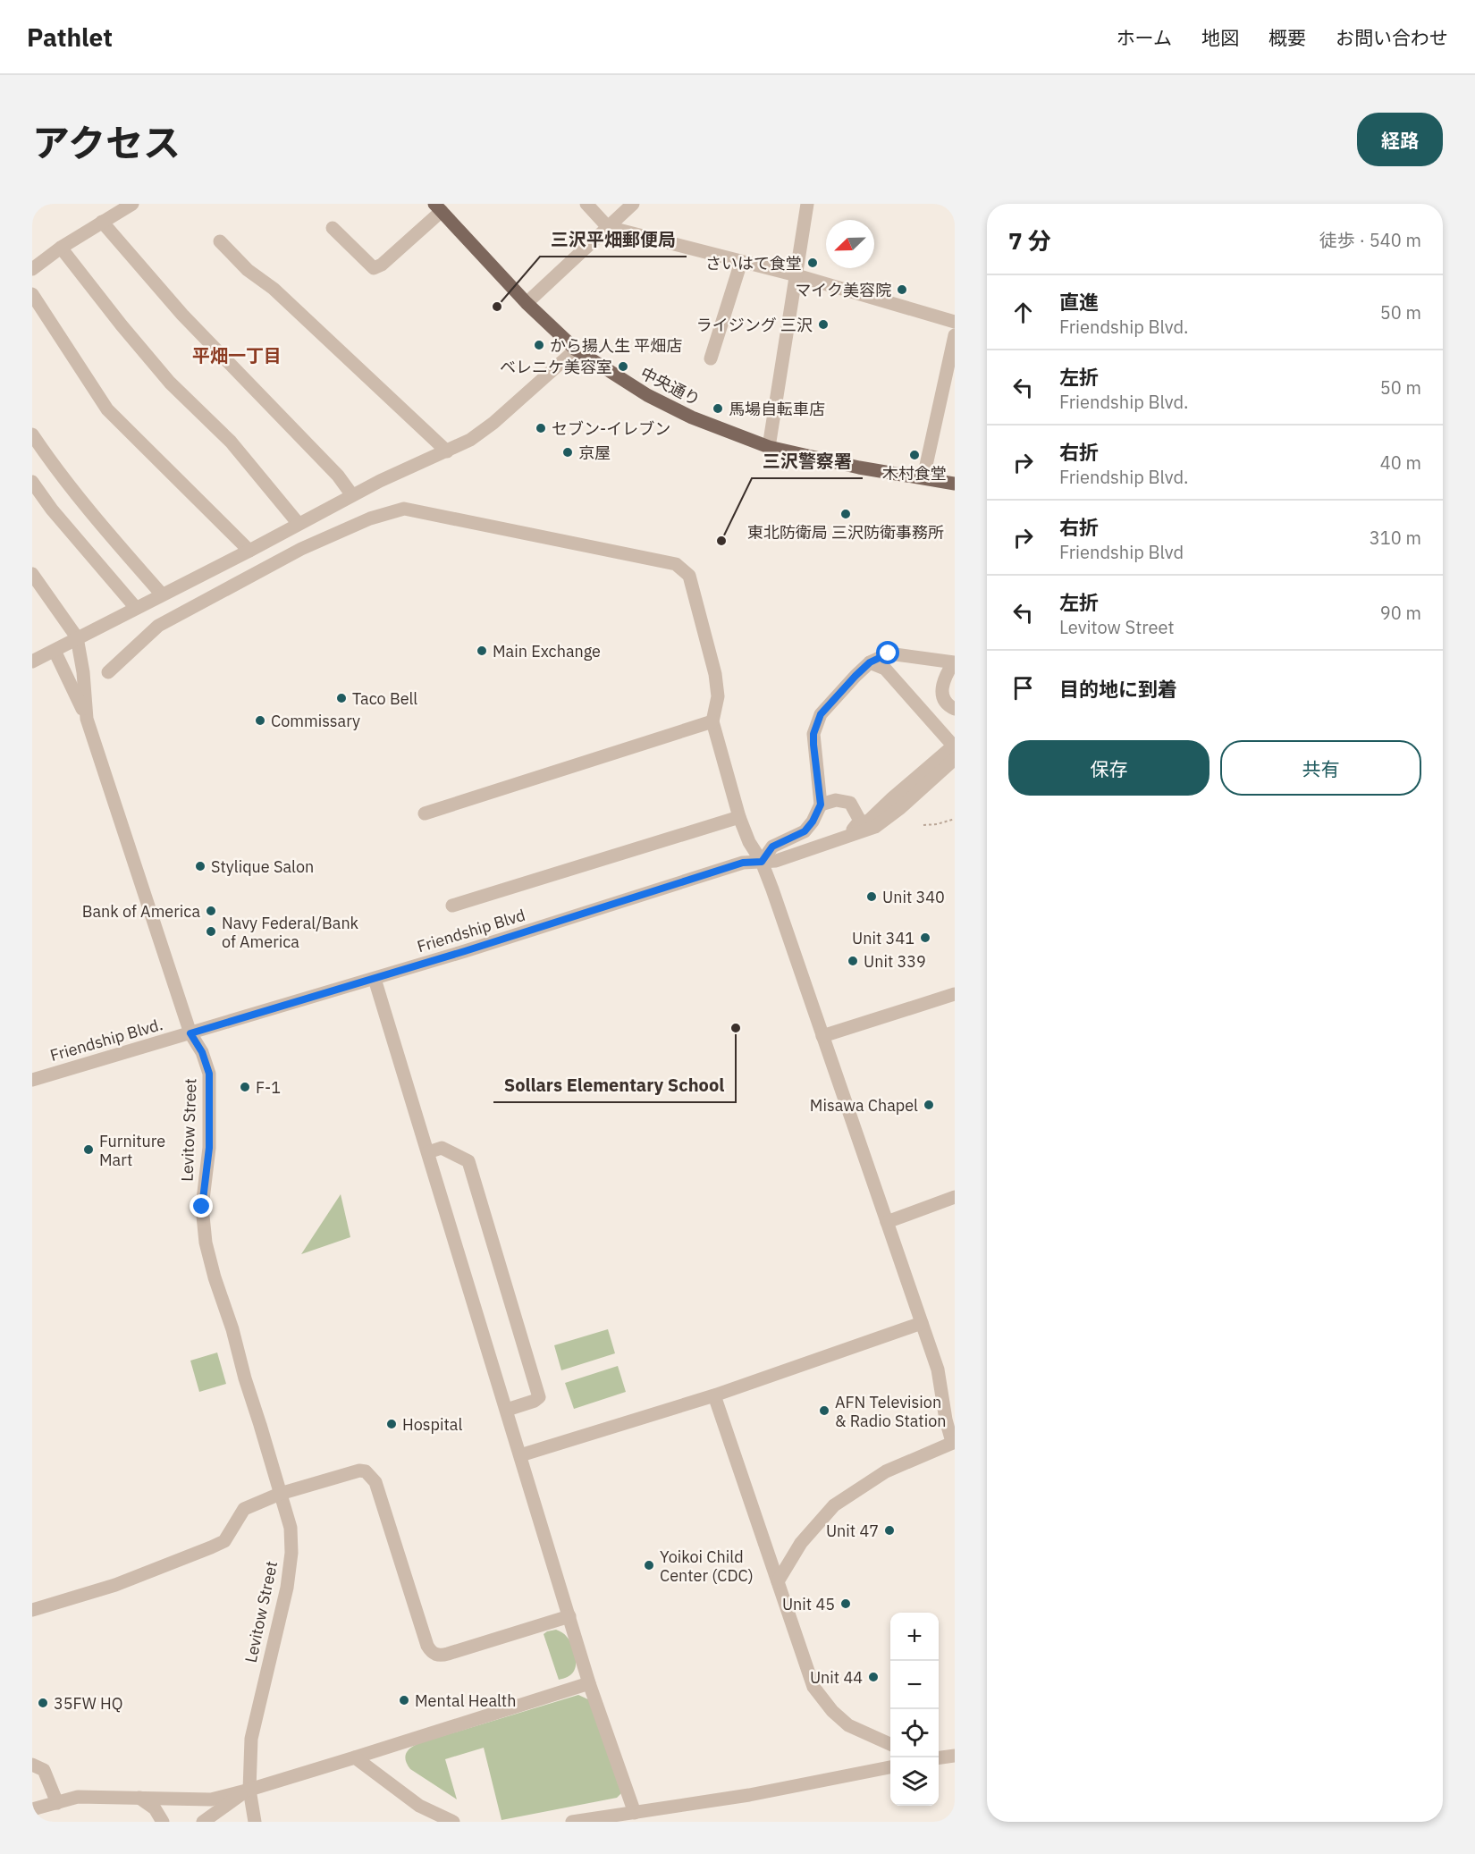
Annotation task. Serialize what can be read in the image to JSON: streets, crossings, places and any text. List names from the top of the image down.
{
  "streets": {
    "main road": ["中央通り"],
    "street": ["Friendship Blvd", "Friendship Blvd.", "Levitow Street"]
  },
  "crossings": [
    ["Friendship Blvd", "Friendship Blvd."],
    ["Friendship Blvd", "Levitow Street"],
    ["Friendship Blvd.", "Levitow Street"]
  ],
  "districts": ["平畑一丁目"],
  "places": [
    "さいはて食堂",
    "マイク美容院",
    "三沢平畑郵便局",
    "ライジング 三沢",
    "から揚人生 平畑店",
    "ベレニケ美容室",
    "馬場自転車店",
    "セブン-イレブン",
    "京屋",
    "木村食堂",
    "東北防衛局 三沢防衛事務所",
    "三沢警察署",
    "Main Exchange",
    "Taco Bell",
    "Commissary",
    "Stylique Salon",
    "Unit 340",
    "Bank of America",
    "Navy Federal/Bank of America",
    "Unit 341",
    "Unit 339",
    "Sollars Elementary School",
    "F-1",
    "Misawa Chapel",
    "Furniture Mart",
    "AFN Television & Radio Station",
    "Hospital",
    "Unit 47",
    "Yoikoi Child Center (CDC)",
    "Unit 45",
    "Unit 44",
    "Mental Health",
    "35FW HQ"
  ],
  "north": "bottom left",
  "page": {
    "header": "Pathlet",
    "nav": [
      "ホーム",
      "地図",
      "概要",
      "お問い合わせ"
    ],
    "title": "アクセス",
    "buttons": [
      "経路",
      ["保存", "共有"]
    ],
    "heading": ["7 分", "徒歩 · 540 m"],
    "list": [
      ["直進", "Friendship Blvd.", "50 m"],
      ["左折", "Friendship Blvd.", "50 m"],
      ["右折", "Friendship Blvd.", "40 m"],
      ["右折", "Friendship Blvd", "310 m"],
      ["左折", "Levitow Street", "90 m"],
      "目的地に到着"
    ],
    "map_buttons": ["+", "−"]
  }
}
